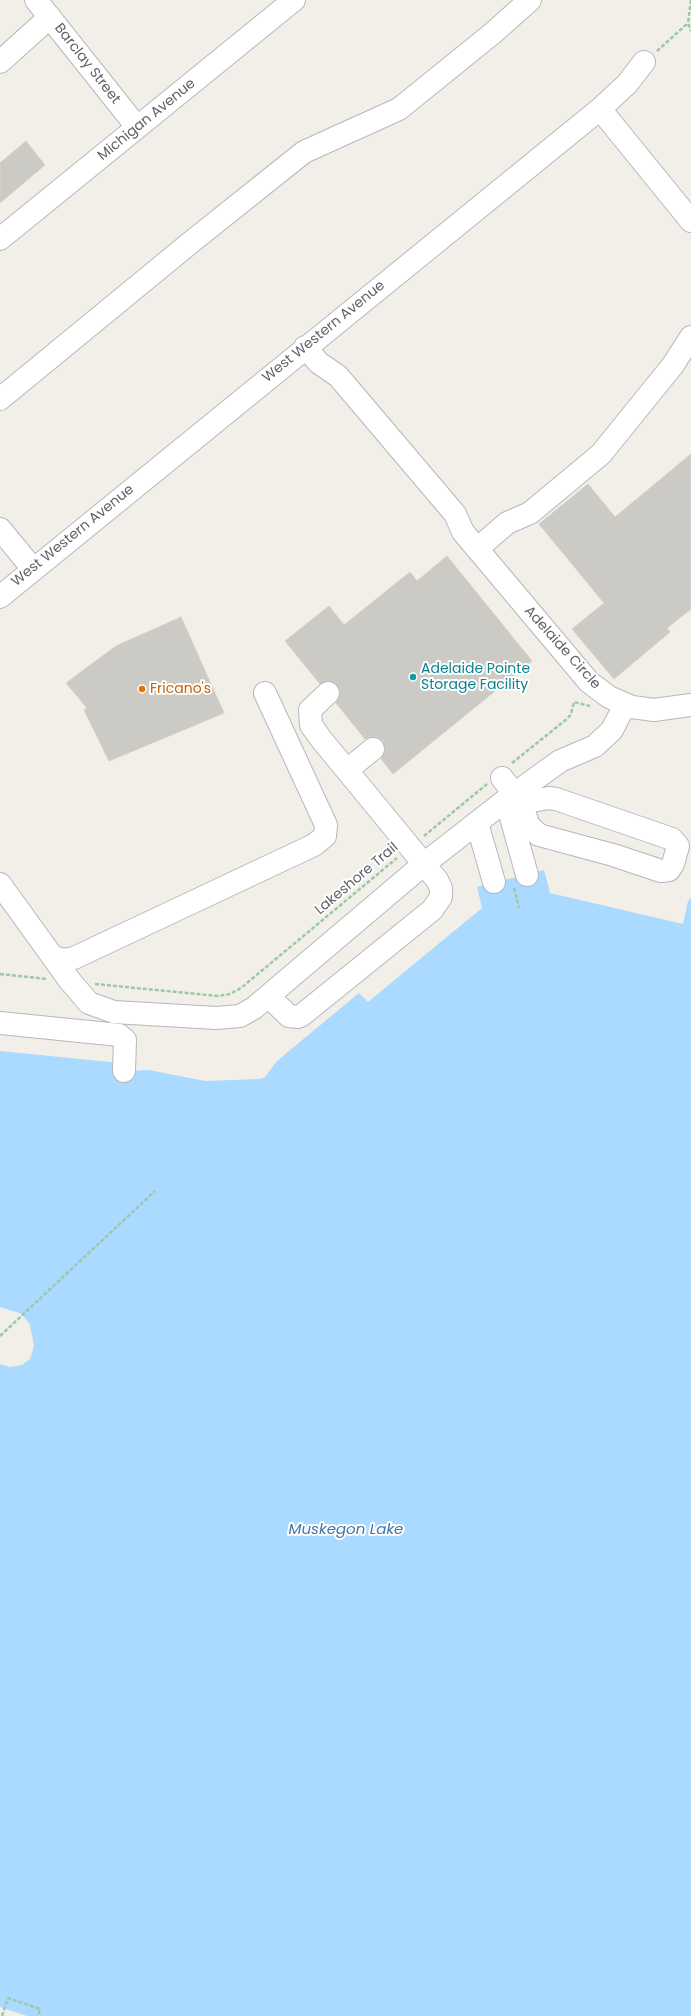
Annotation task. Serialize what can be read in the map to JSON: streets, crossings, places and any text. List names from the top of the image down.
{
  "streets": {
    "street": [
      "Barclay Street",
      "Michigan Avenue",
      "West Western Avenue",
      "Adelaide Circle"
    ],
    "path": ["Lakeshore Trail"]
  },
  "crossings": [
    ["Barclay Street", "Michigan Avenue"],
    ["West Western Avenue", "Adelaide Circle"]
  ],
  "water": ["Muskegon Lake"],
  "places": ["Adelaide Pointe Storage Facility", "Fricano's"]
}
